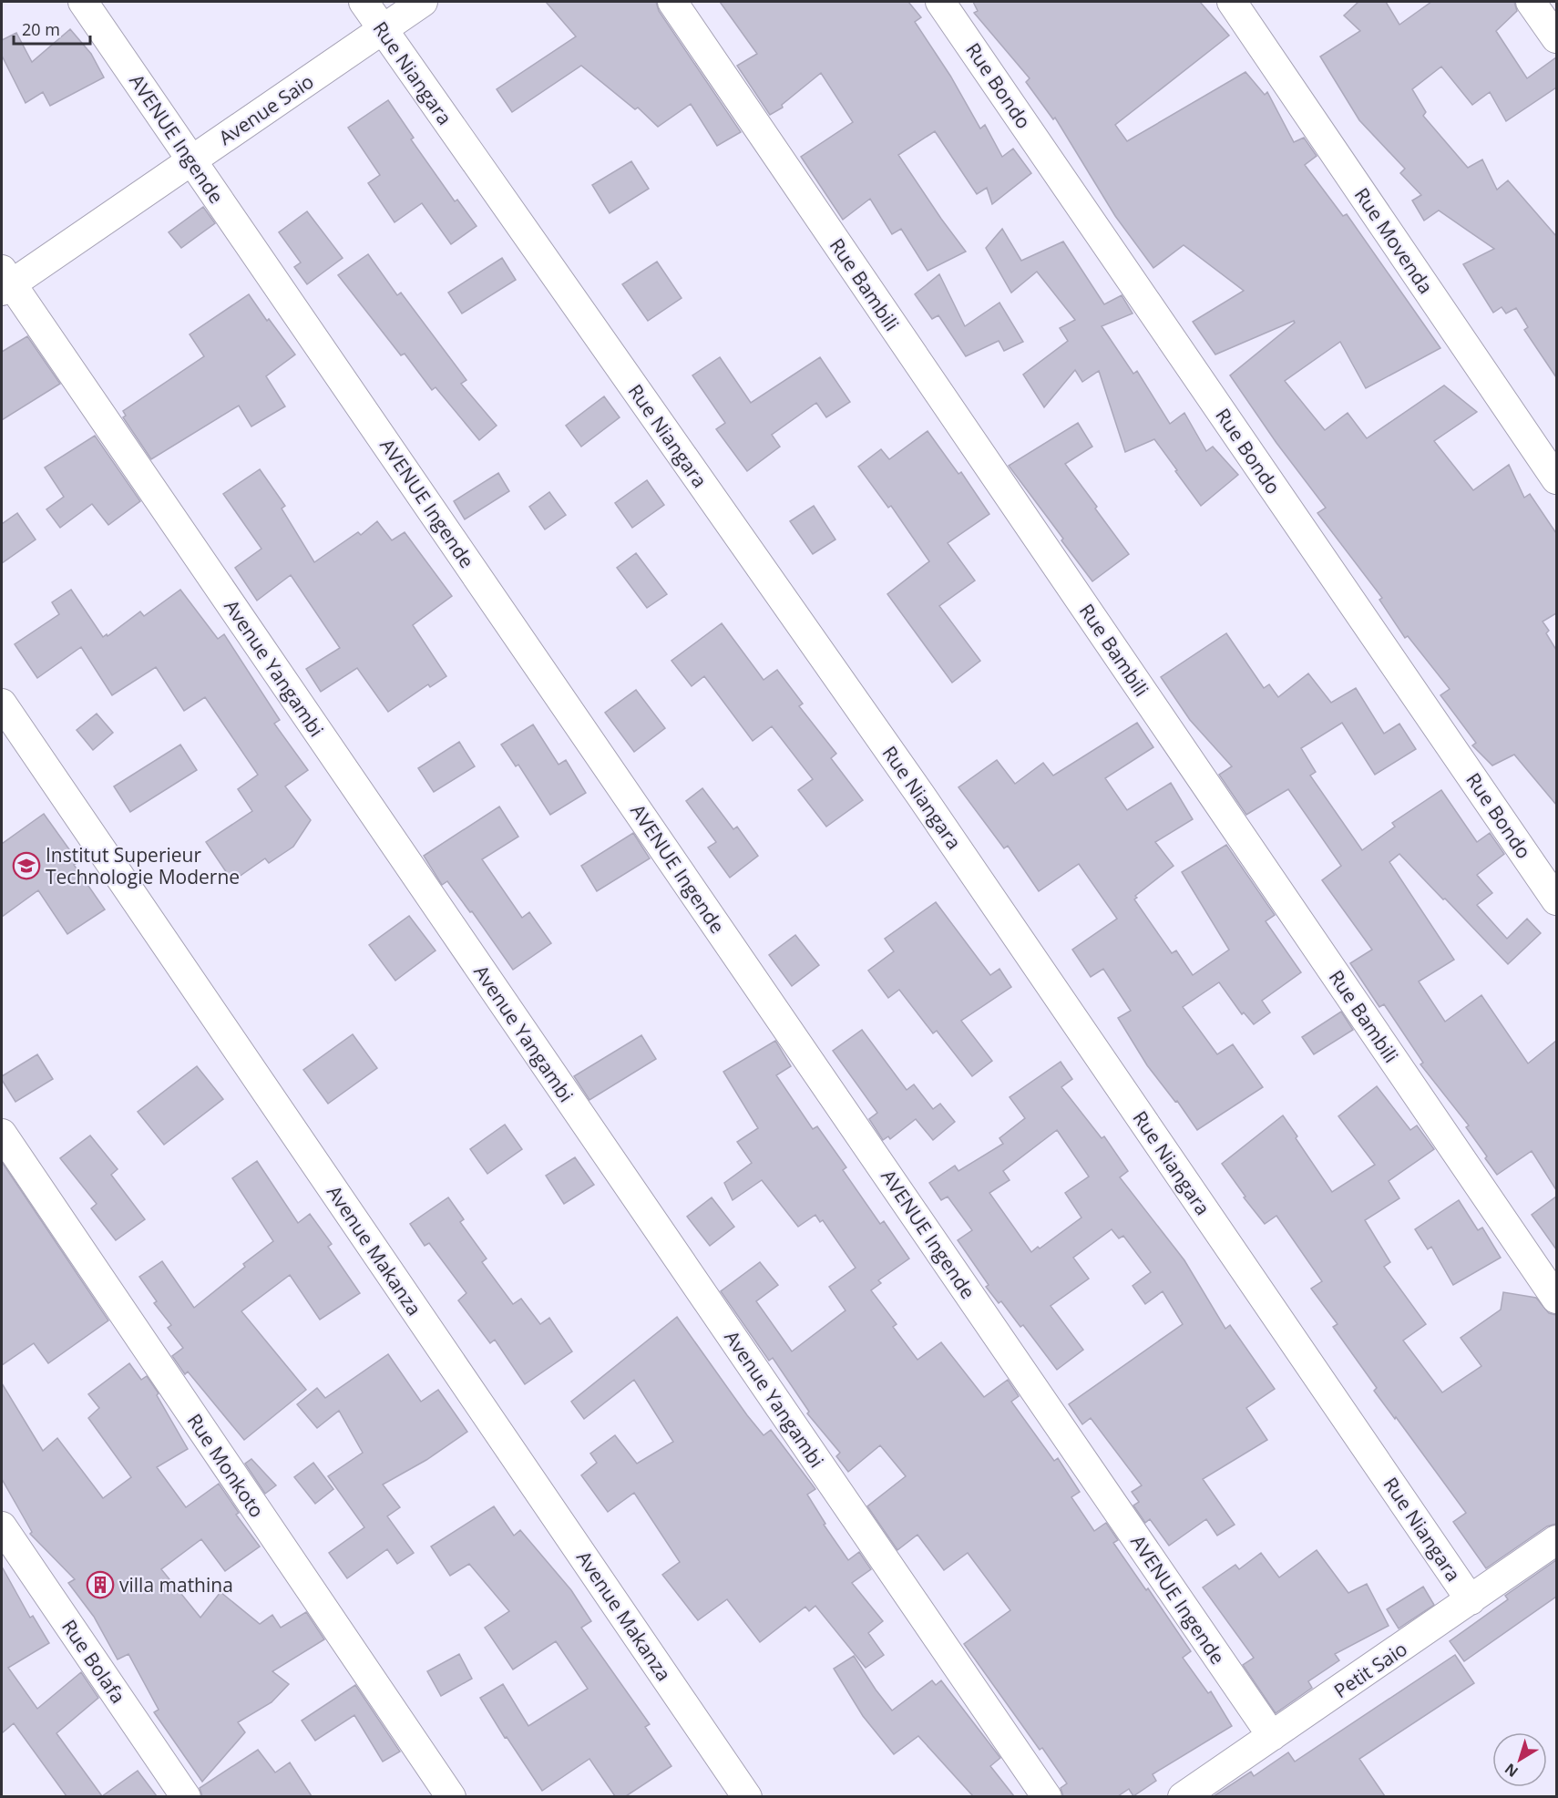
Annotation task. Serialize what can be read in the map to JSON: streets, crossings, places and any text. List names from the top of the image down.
{
  "streets": {
    "street": [
      "Rue Niangara",
      "Rue Bondo",
      "Avenue Saio",
      "AVENUE Ingende",
      "Rue Movenda",
      "Rue Bambili",
      "Avenue Yangambi",
      "Avenue Makanza",
      "Rue Monkoto",
      "Rue Bolafa",
      "Petit Saio"
    ]
  },
  "crossings": [
    ["Rue Niangara", "Avenue Saio"],
    ["Rue Niangara", "Petit Saio"],
    ["Avenue Saio", "AVENUE Ingende"],
    ["Avenue Saio", "Avenue Yangambi"],
    ["AVENUE Ingende", "Petit Saio"]
  ],
  "places": {
    "school or university": ["Institut Superieur Technologie Moderne"],
    "building": ["villa mathina"]
  },
  "scale_bar": "20 m",
  "north": "bottom left"
}
